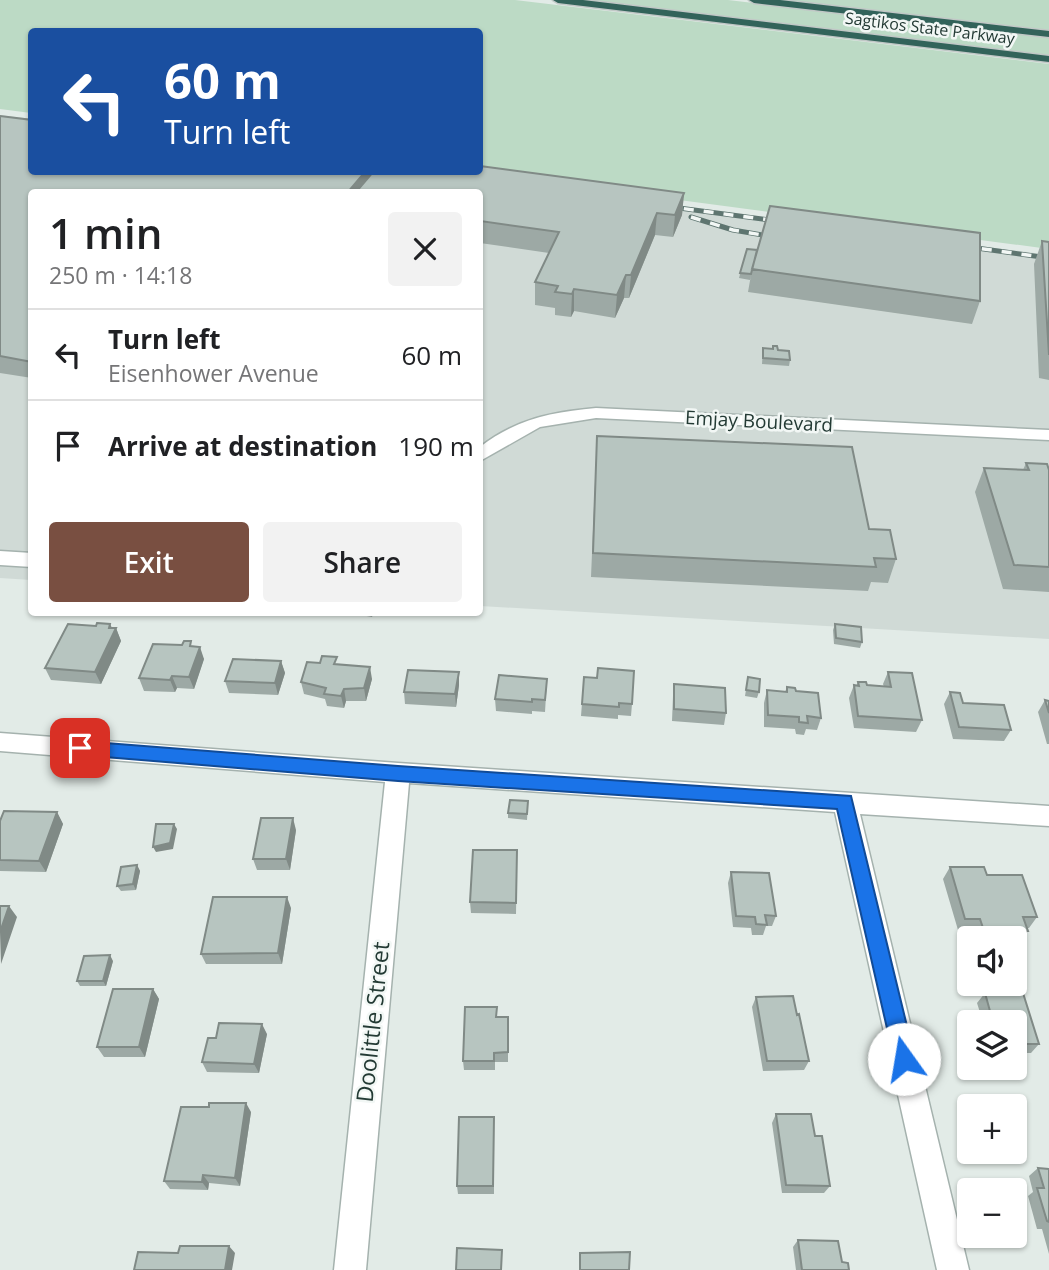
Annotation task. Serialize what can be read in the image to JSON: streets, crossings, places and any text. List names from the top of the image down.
{
  "streets": {
    "highway": ["Sagtikos State Parkway"],
    "street": ["Emjay Boulevard", "Doolittle Street"]
  },
  "page": {
    "turn": ["60 m", "Turn left"],
    "heading": ["1 min", "250 m · 14:18"],
    "list": [
      {
        "name": "Turn left",
        "note": "Eisenhower Avenue",
        "value": "60 m"
      },
      {
        "name": "Arrive at destination",
        "value": "190 m"
      }
    ],
    "buttons": ["Exit", "Share"],
    "map_buttons": ["+", "−"]
  }
}
